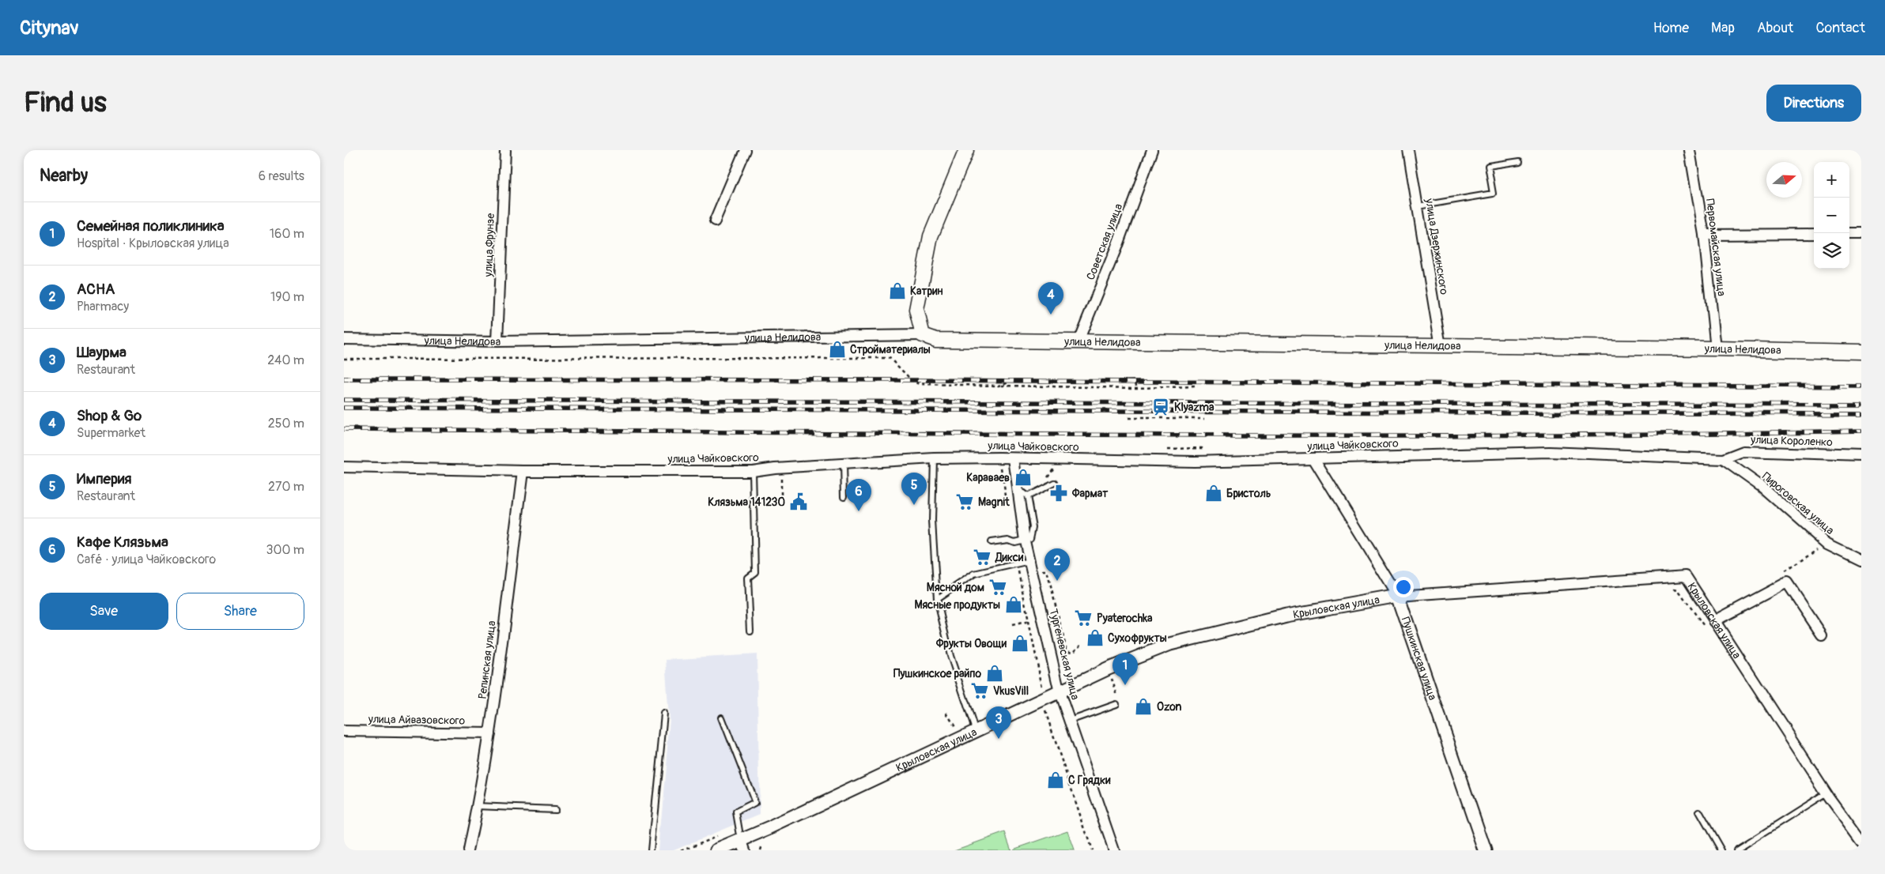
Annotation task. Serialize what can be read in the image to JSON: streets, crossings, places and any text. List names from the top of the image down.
{
  "streets": {
    "main road": ["улица Нелидова"],
    "street": [
      "Советская улица",
      "улица Фрунзе",
      "улица Дзержинского",
      "Первомайская улица",
      "улица Короленко",
      "улица Чайковского",
      "Пироговская улица",
      "Крыловская улица",
      "Тургеневская улица",
      "Пушкинская улица",
      "Репинская улица",
      "улица Айвазовского"
    ]
  },
  "crossings": [
    ["Советская улица", "улица Нелидова"],
    ["улица Фрунзе", "улица Нелидова"],
    ["улица Дзержинского", "улица Нелидова"],
    ["Первомайская улица", "улица Нелидова"],
    ["улица Короленко", "улица Чайковского"],
    ["улица Короленко", "Пироговская улица"],
    ["улица Чайковского", "Пироговская улица"],
    ["улица Чайковского", "Тургеневская улица"],
    ["улица Чайковского", "Пушкинская улица"],
    ["улица Чайковского", "Репинская улица"],
    ["Крыловская улица", "Тургеневская улица"],
    ["Крыловская улица", "Пушкинская улица"],
    ["Репинская улица", "улица Айвазовского"]
  ],
  "places": {
    "shop": [
      "Катрин",
      "Стройматериалы",
      "Караваев",
      "Бристоль",
      "Мясные продукты",
      "Сухофрукты",
      "Фрукты Овощи",
      "Пушкинское райпо",
      "Ozon",
      "С Грядки"
    ],
    "station": ["Klyazma"],
    "pharmacy": ["Фармат"],
    "public building": ["Клязьма 141230"],
    "supermarket": [
      "Magnit",
      "Дикси",
      "Мясной дом",
      "Pyaterochka",
      "VkusVill"
    ]
  },
  "north": "right",
  "page": {
    "header": "Citynav",
    "nav": [
      "Home",
      "Map",
      "About",
      "Contact"
    ],
    "buttons": [
      "Directions",
      ["Save", "Share"]
    ],
    "title": "Find us",
    "heading": ["Nearby", "6 results"],
    "map_buttons": ["+", "−"],
    "list": [
      {
        "mark": "1",
        "name": "Семейная поликлиника",
        "note": "Hospital · Крыловская улица",
        "value": "160 m"
      },
      {
        "mark": "2",
        "name": "АСНА",
        "note": "Pharmacy",
        "value": "190 m"
      },
      {
        "mark": "3",
        "name": "Шаурма",
        "note": "Restaurant",
        "value": "240 m"
      },
      {
        "mark": "4",
        "name": "Shop & Go",
        "note": "Supermarket",
        "value": "250 m"
      },
      {
        "mark": "5",
        "name": "Империя",
        "note": "Restaurant",
        "value": "270 m"
      },
      {
        "mark": "6",
        "name": "Кафе Клязьма",
        "note": "Café · улица Чайковского",
        "value": "300 m"
      }
    ],
    "pins": [
      "4",
      "5",
      "6",
      "2",
      "1",
      "3"
    ]
  }
}
